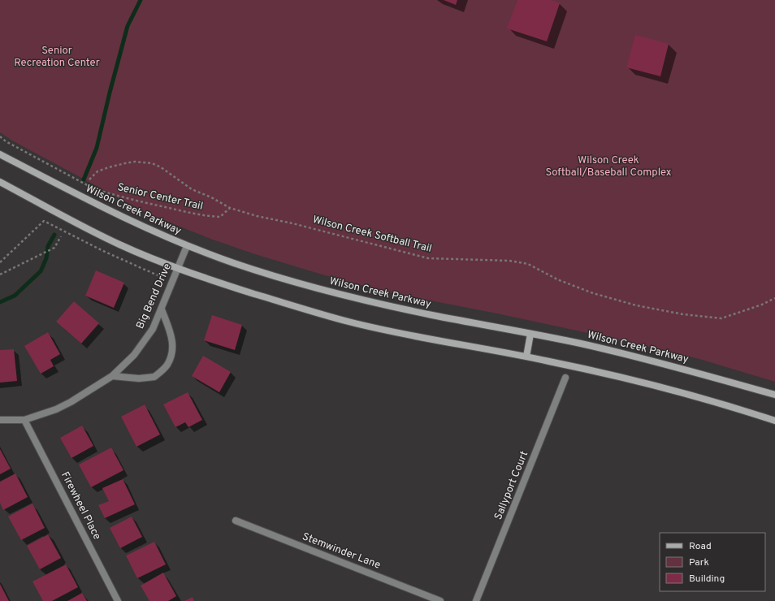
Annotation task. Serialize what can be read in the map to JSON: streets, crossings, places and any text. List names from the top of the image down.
{
  "streets": {
    "main road": ["Wilson Creek Parkway"],
    "street": [
      "Big Bend Drive",
      "Sallyport Court",
      "Firewheel Place",
      "Stemwinder Lane"
    ],
    "path": ["Senior Center Trail", "Wilson Creek Softball Trail"]
  },
  "crossings": [
    ["Senior Center Trail", "Wilson Creek Softball Trail"],
    ["Wilson Creek Parkway", "Big Bend Drive"],
    ["Big Bend Drive", "Firewheel Place"]
  ],
  "parks": ["Senior Recreation Center", "Wilson Creek Softball/Baseball Complex"],
  "legend": ["Road", "Park", "Building"]
}
